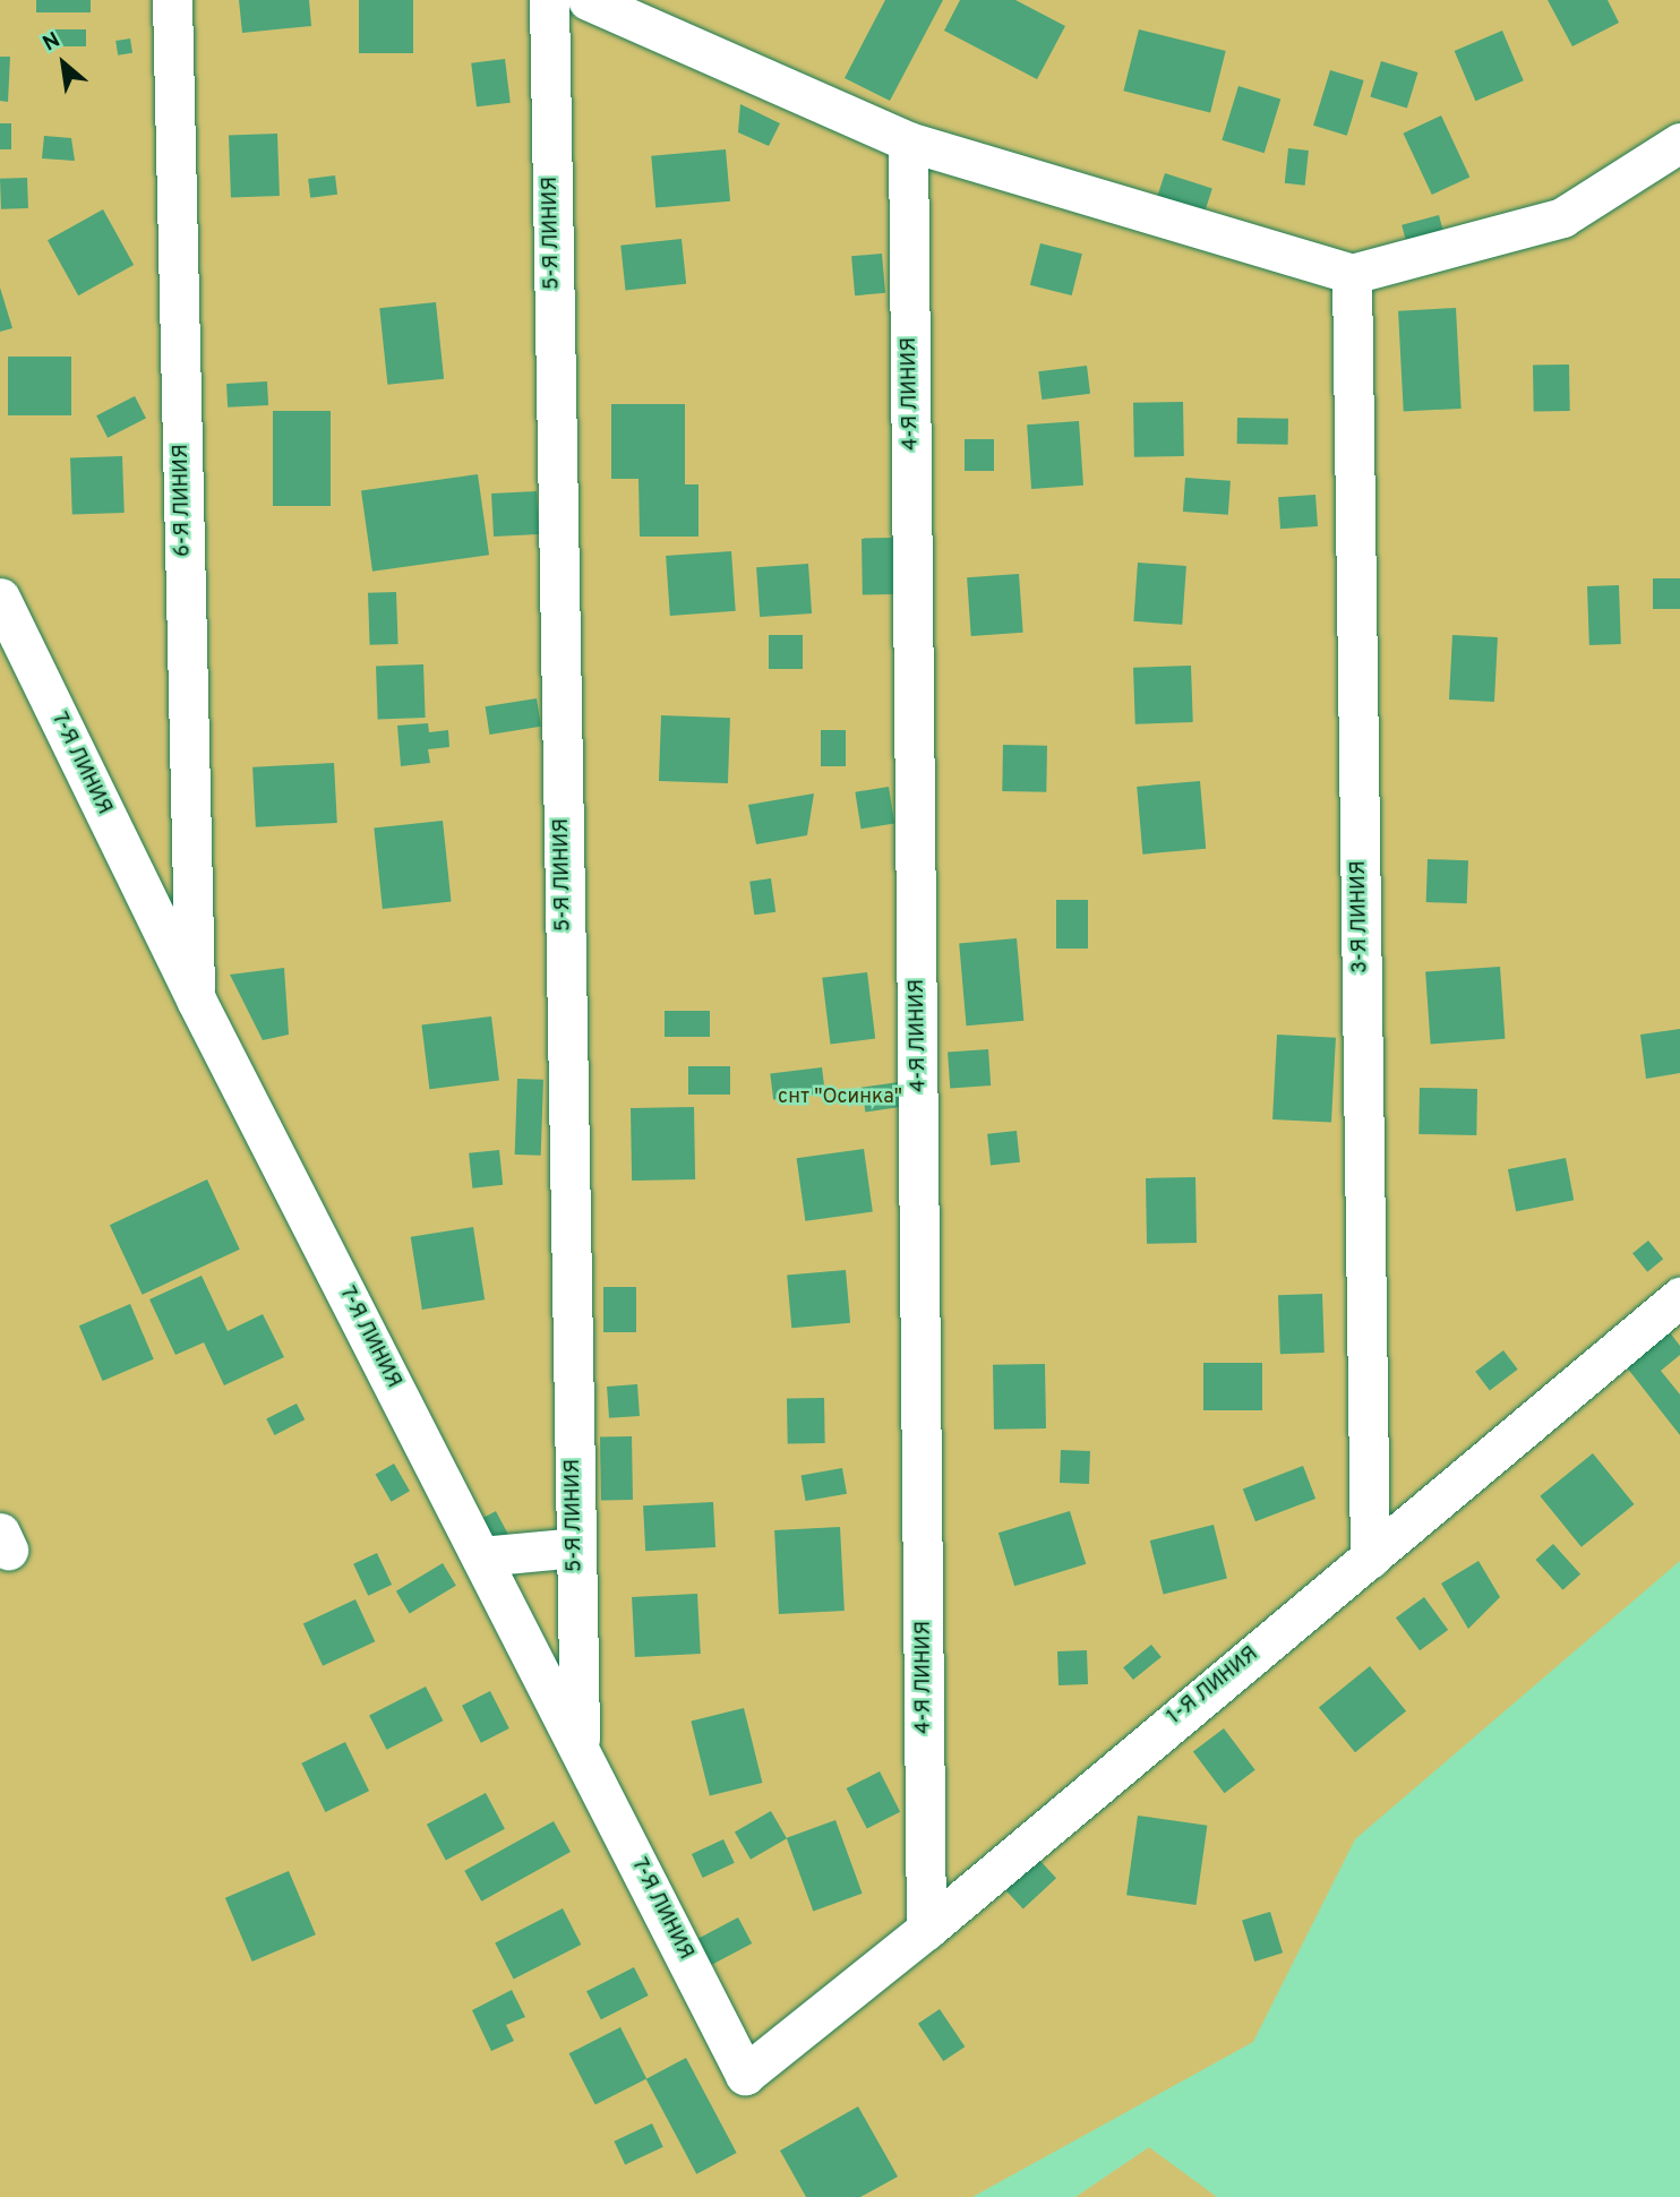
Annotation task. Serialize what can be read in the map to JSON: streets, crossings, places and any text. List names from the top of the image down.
{
  "streets": {
    "street": [
      "5-Я ЛИНИЯ",
      "4-Я ЛИНИЯ",
      "6-Я ЛИНИЯ",
      "7-Я ЛИНИЯ",
      "3-Я ЛИНИЯ",
      "1-Я ЛИНИЯ"
    ]
  },
  "crossings": [
    ["5-Я ЛИНИЯ", "7-Я ЛИНИЯ"],
    ["4-Я ЛИНИЯ", "1-Я ЛИНИЯ"],
    ["6-Я ЛИНИЯ", "7-Я ЛИНИЯ"],
    ["7-Я ЛИНИЯ", "1-Я ЛИНИЯ"],
    ["3-Я ЛИНИЯ", "1-Я ЛИНИЯ"]
  ],
  "parks": ["снт \"Осинка\""],
  "north": "top left"
}
